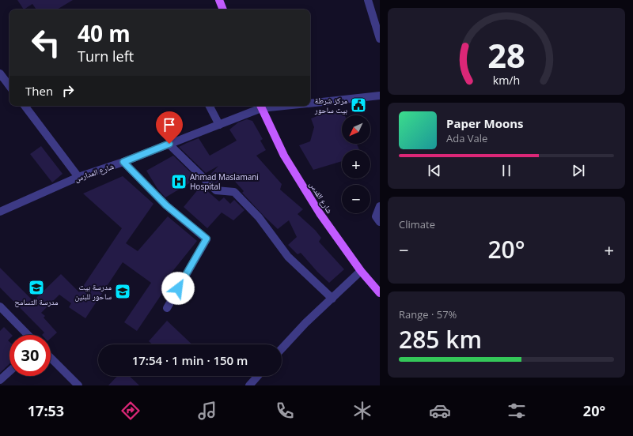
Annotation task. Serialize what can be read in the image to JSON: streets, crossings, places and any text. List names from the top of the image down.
{
  "streets": {
    "main road": ["شارع القدس"],
    "street": ["شارع المدارس"]
  },
  "crossings": [
    ["شارع المدارس", "شارع القدس"]
  ],
  "places": {
    "public building": ["مركز شرطة بيت ساحور"],
    "hospital": ["Ahmad Maslamani Hospital"],
    "school or university": ["مدرسة التسامح", "مدرسة بيت ساحور للبنين"]
  },
  "north": "bottom left",
  "page": {
    "turn": ["40 m", "Turn left"],
    "then": "Then",
    "song": ["Paper Moons", "Ada Vale"],
    "map_buttons": ["+", "−"],
    "tile": [
      "Climate",
      ["Range · 57%", "285 km"]
    ],
    "heat": ["−", "20°", "+"],
    "limit": "30",
    "trip": "17:54 · 1 min · 150 m",
    "tabs": ["17:53", "20°"],
    "gauge": ["28", "km/h"]
  }
}
